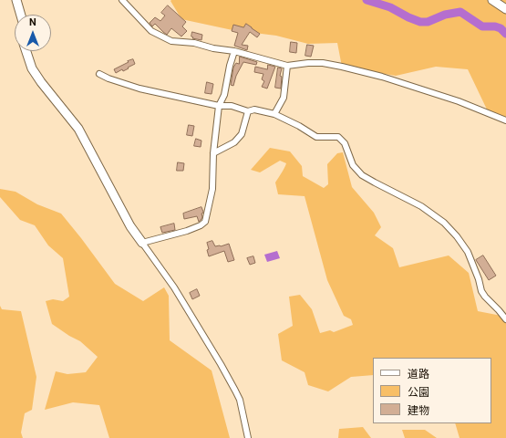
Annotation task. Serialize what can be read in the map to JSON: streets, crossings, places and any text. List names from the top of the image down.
{
  "legend": ["道路", "公園", "建物"],
  "north": "top"
}
